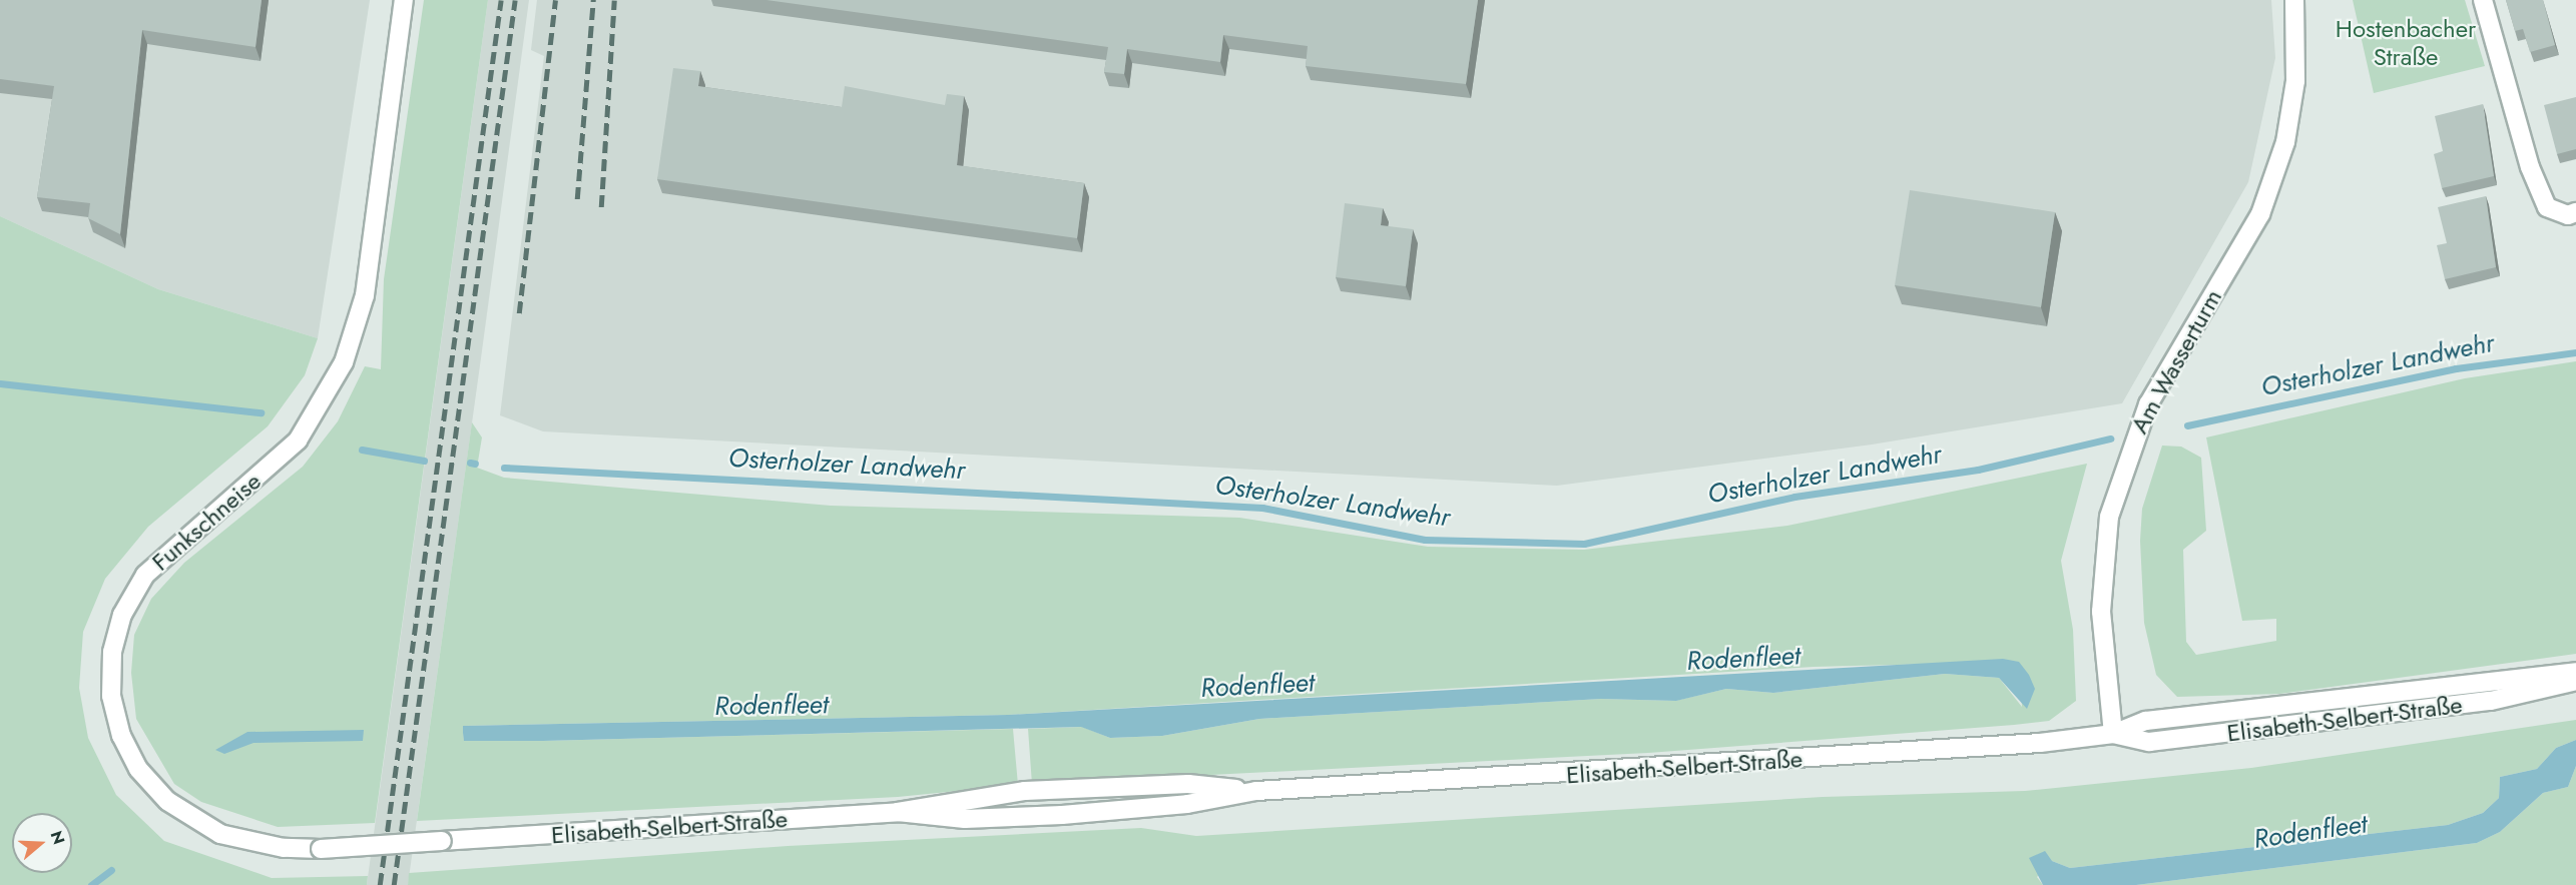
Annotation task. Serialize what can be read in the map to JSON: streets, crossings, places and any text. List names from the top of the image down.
{
  "streets": {
    "street": ["Am Wasserturm", "Funkschneise", "Elisabeth-Selbert-Straße"]
  },
  "crossings": [
    ["Am Wasserturm", "Elisabeth-Selbert-Straße"],
    ["Funkschneise", "Elisabeth-Selbert-Straße"]
  ],
  "water": ["Osterholzer Landwehr", "Rodenfleet"],
  "parks": ["Hostenbacher Straße"],
  "north": "right"
}
